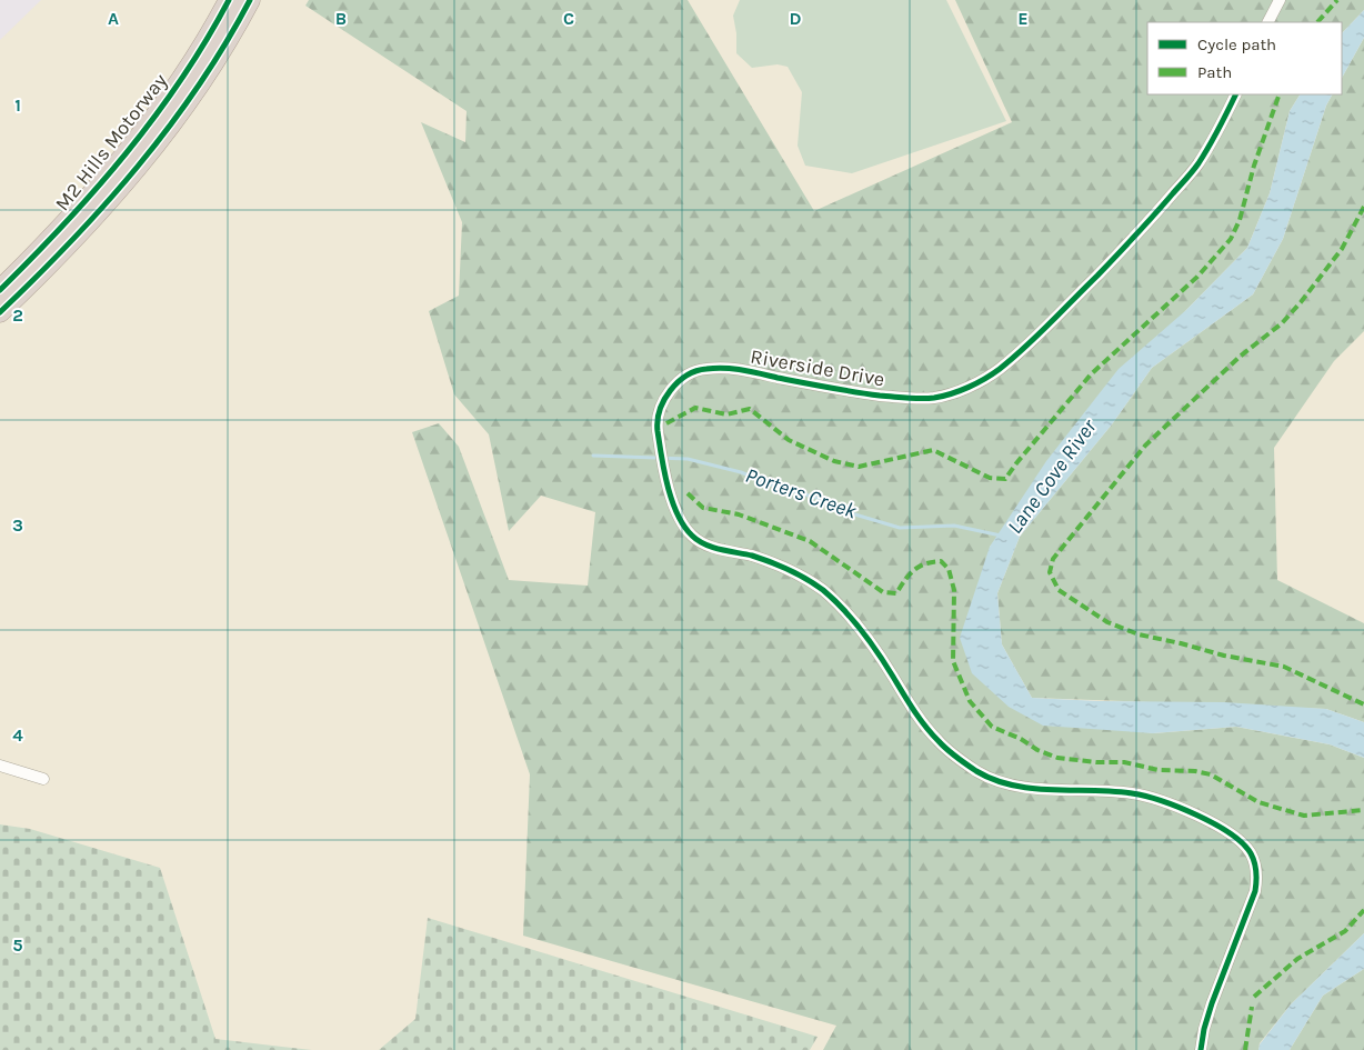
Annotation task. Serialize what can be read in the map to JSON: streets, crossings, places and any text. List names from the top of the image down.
{
  "streets": {
    "highway": ["M2 Hills Motorway"],
    "street": ["Riverside Drive"]
  },
  "water": ["Lane Cove River", "Porters Creek"],
  "legend": ["Cycle path", "Path"],
  "grid": {
    "columns": [
      "A",
      "B",
      "C",
      "D",
      "E"
    ],
    "rows": [
      "1",
      "2",
      "3",
      "4",
      "5"
    ]
  }
}
